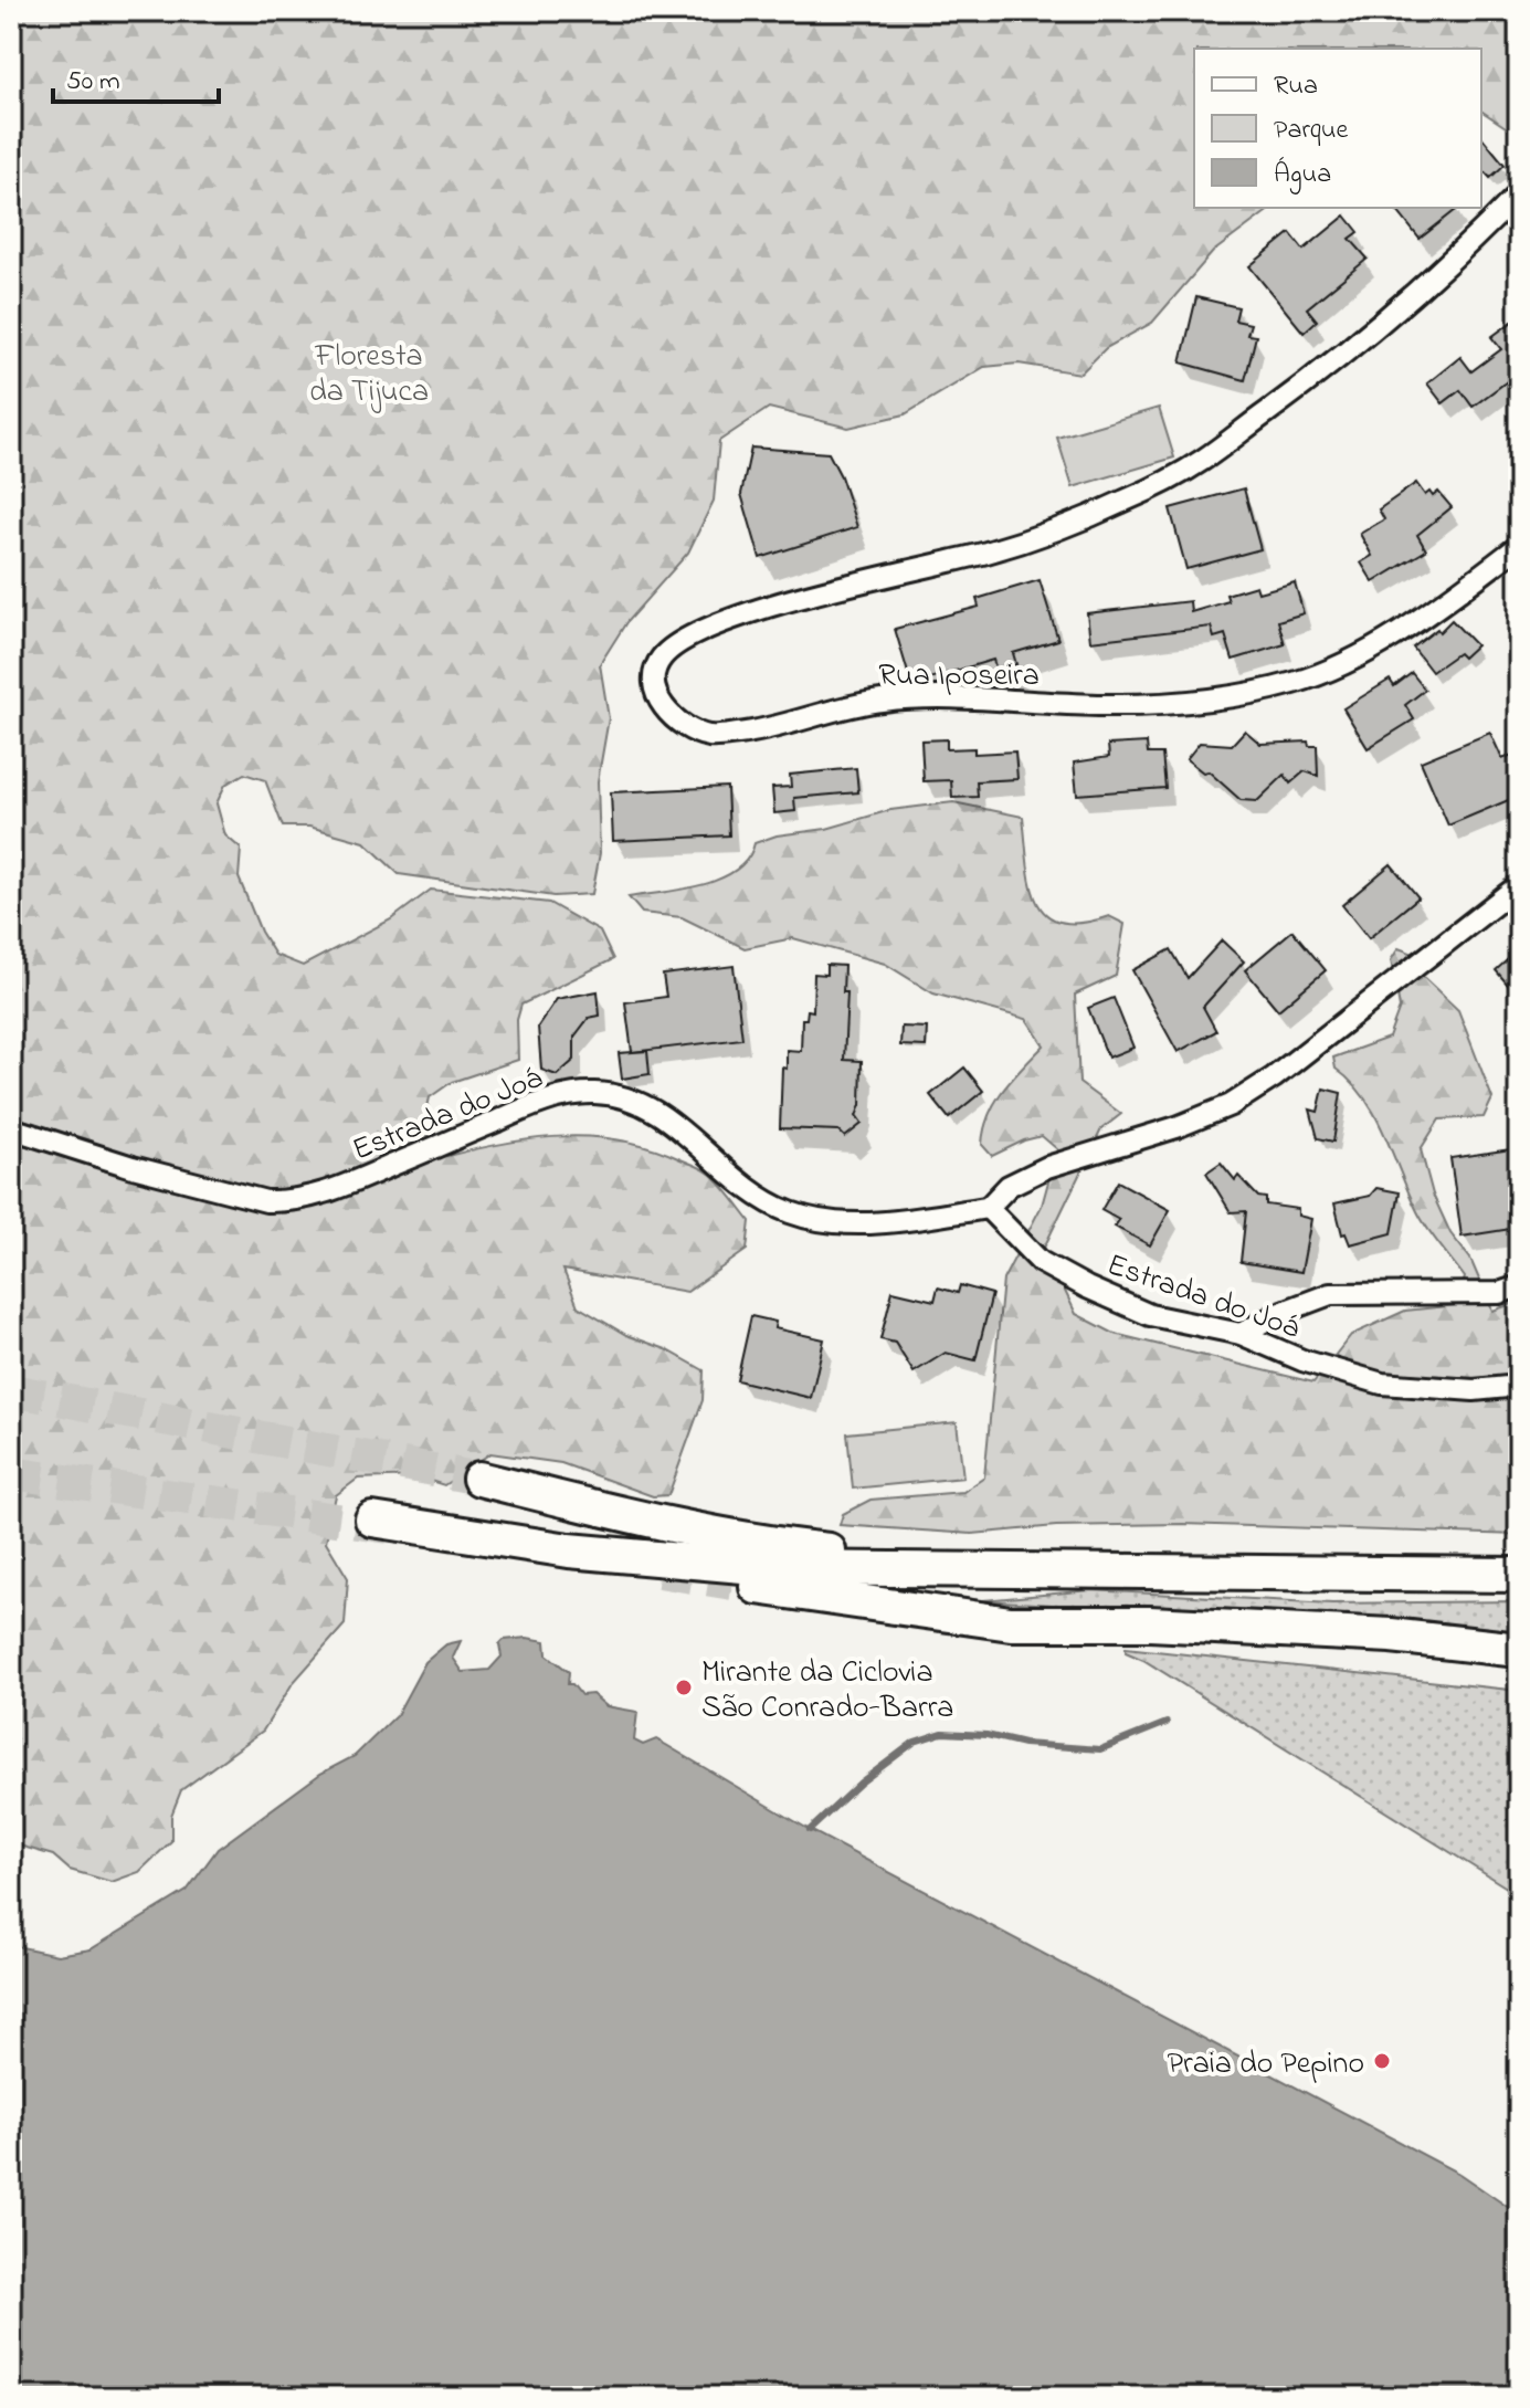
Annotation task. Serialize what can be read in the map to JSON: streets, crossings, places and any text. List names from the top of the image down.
{
  "streets": {
    "street": ["Rua Iposeira", "Estrada do Joá"]
  },
  "parks": ["Floresta da Tijuca"],
  "places": ["Mirante da Ciclovia São Conrado-Barra", "Praia do Pepino"],
  "legend": ["Rua", "Parque", "Água"],
  "scale_bar": "50 m"
}
